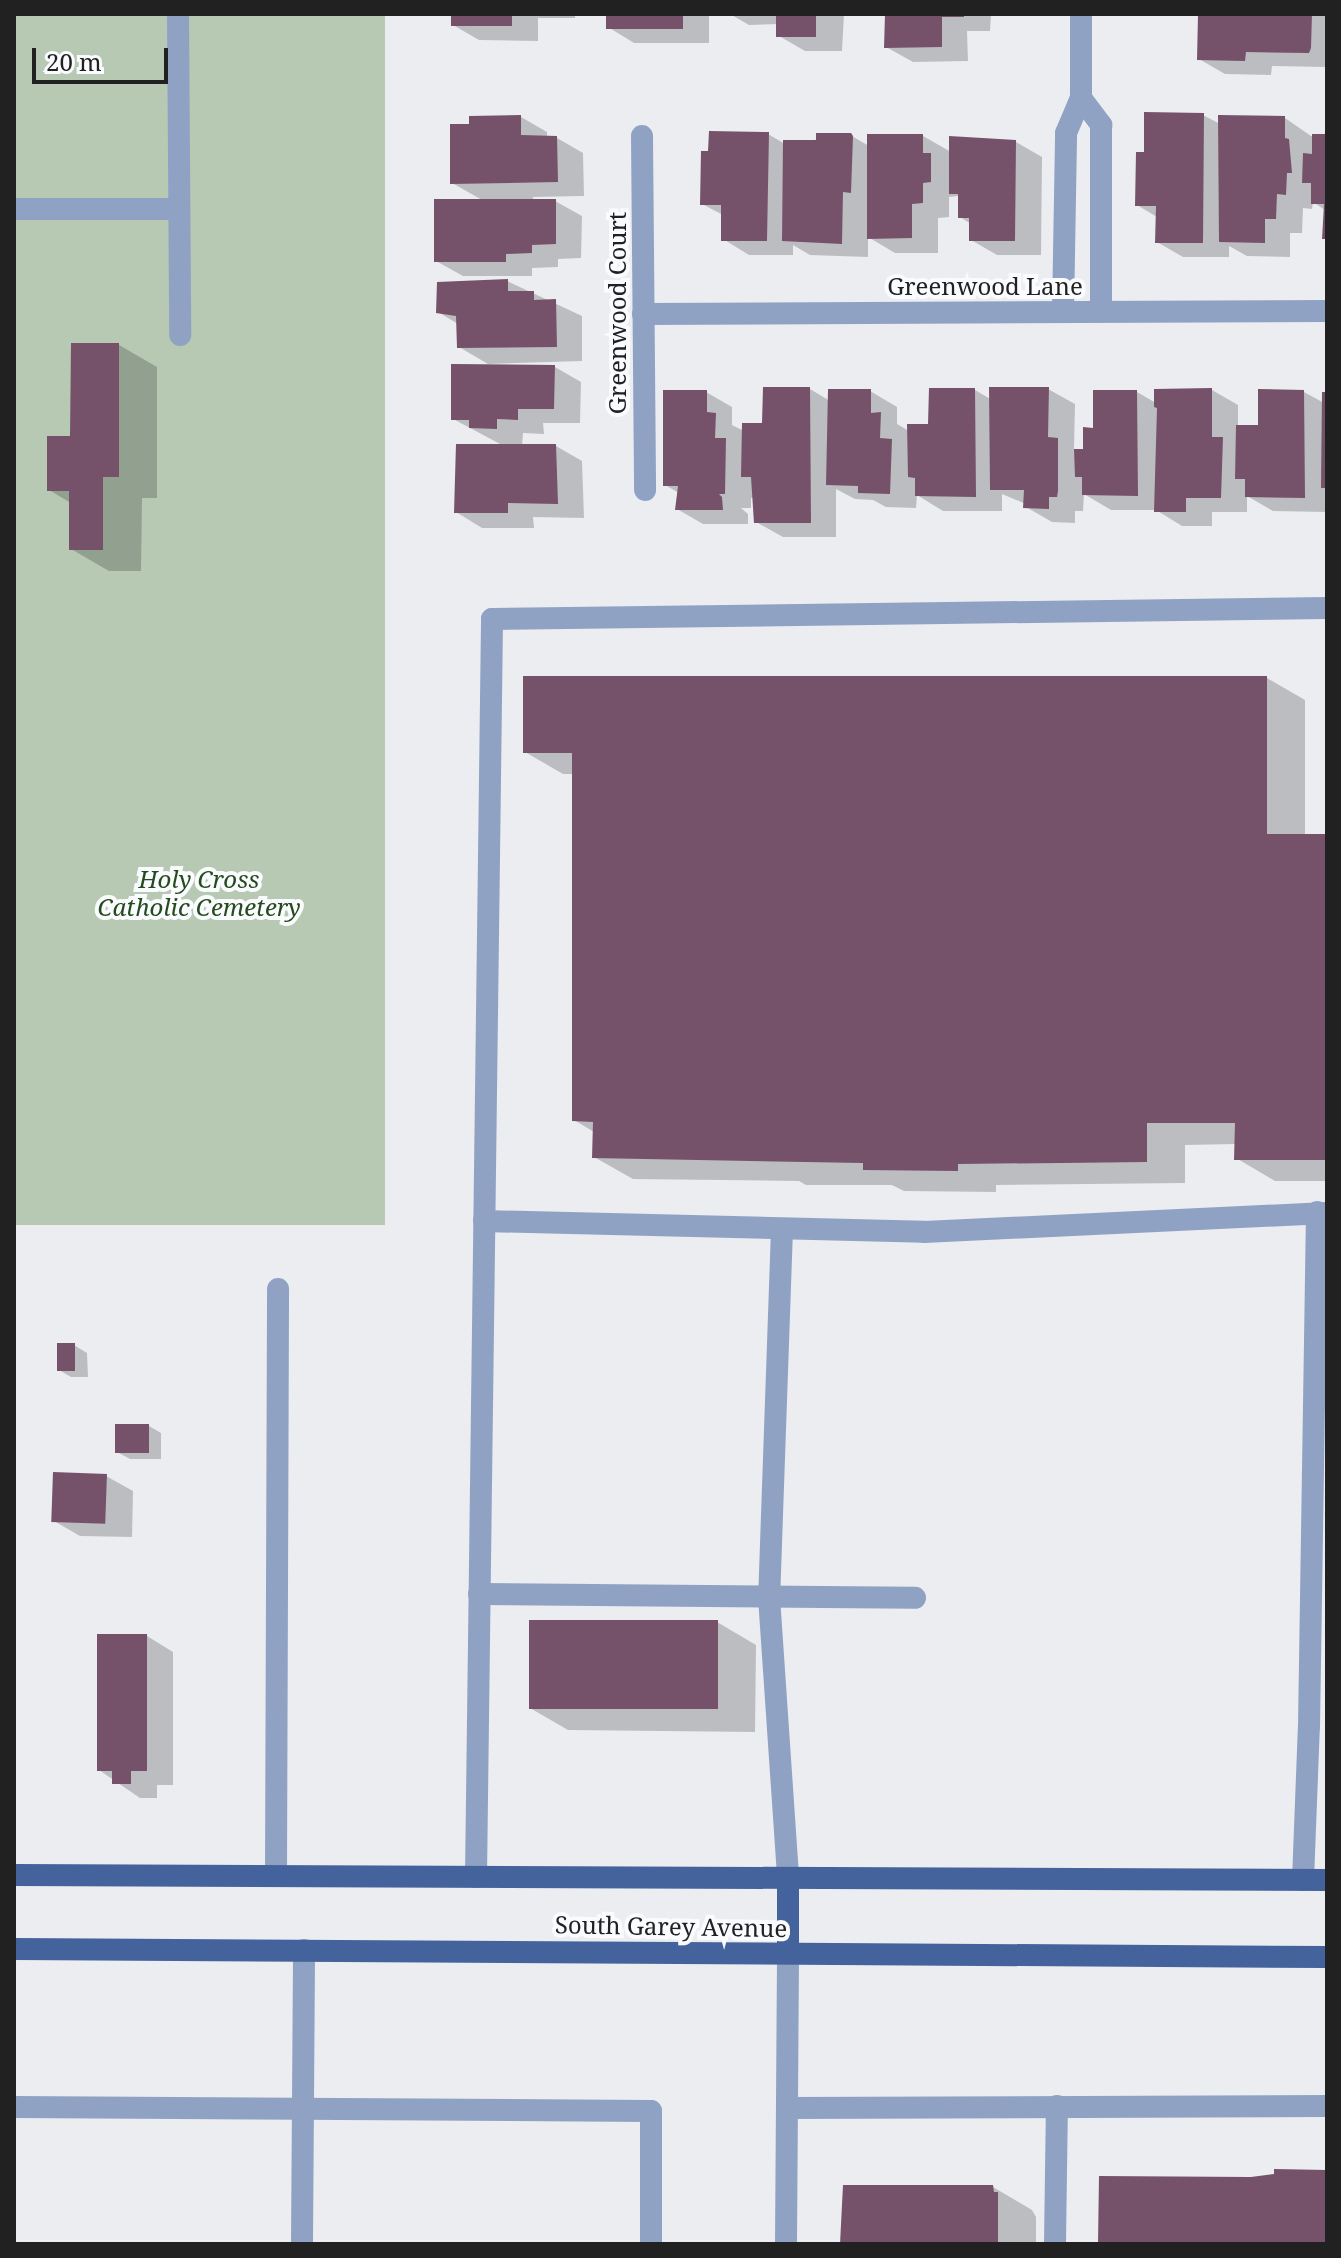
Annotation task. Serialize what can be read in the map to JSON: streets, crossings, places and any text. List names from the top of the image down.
{
  "streets": {
    "main road": ["South Garey Avenue"],
    "street": ["Greenwood Lane", "Greenwood Court"]
  },
  "crossings": [
    ["Greenwood Lane", "Greenwood Court"]
  ],
  "parks": ["Holy Cross Catholic Cemetery"],
  "scale_bar": "20 m"
}
